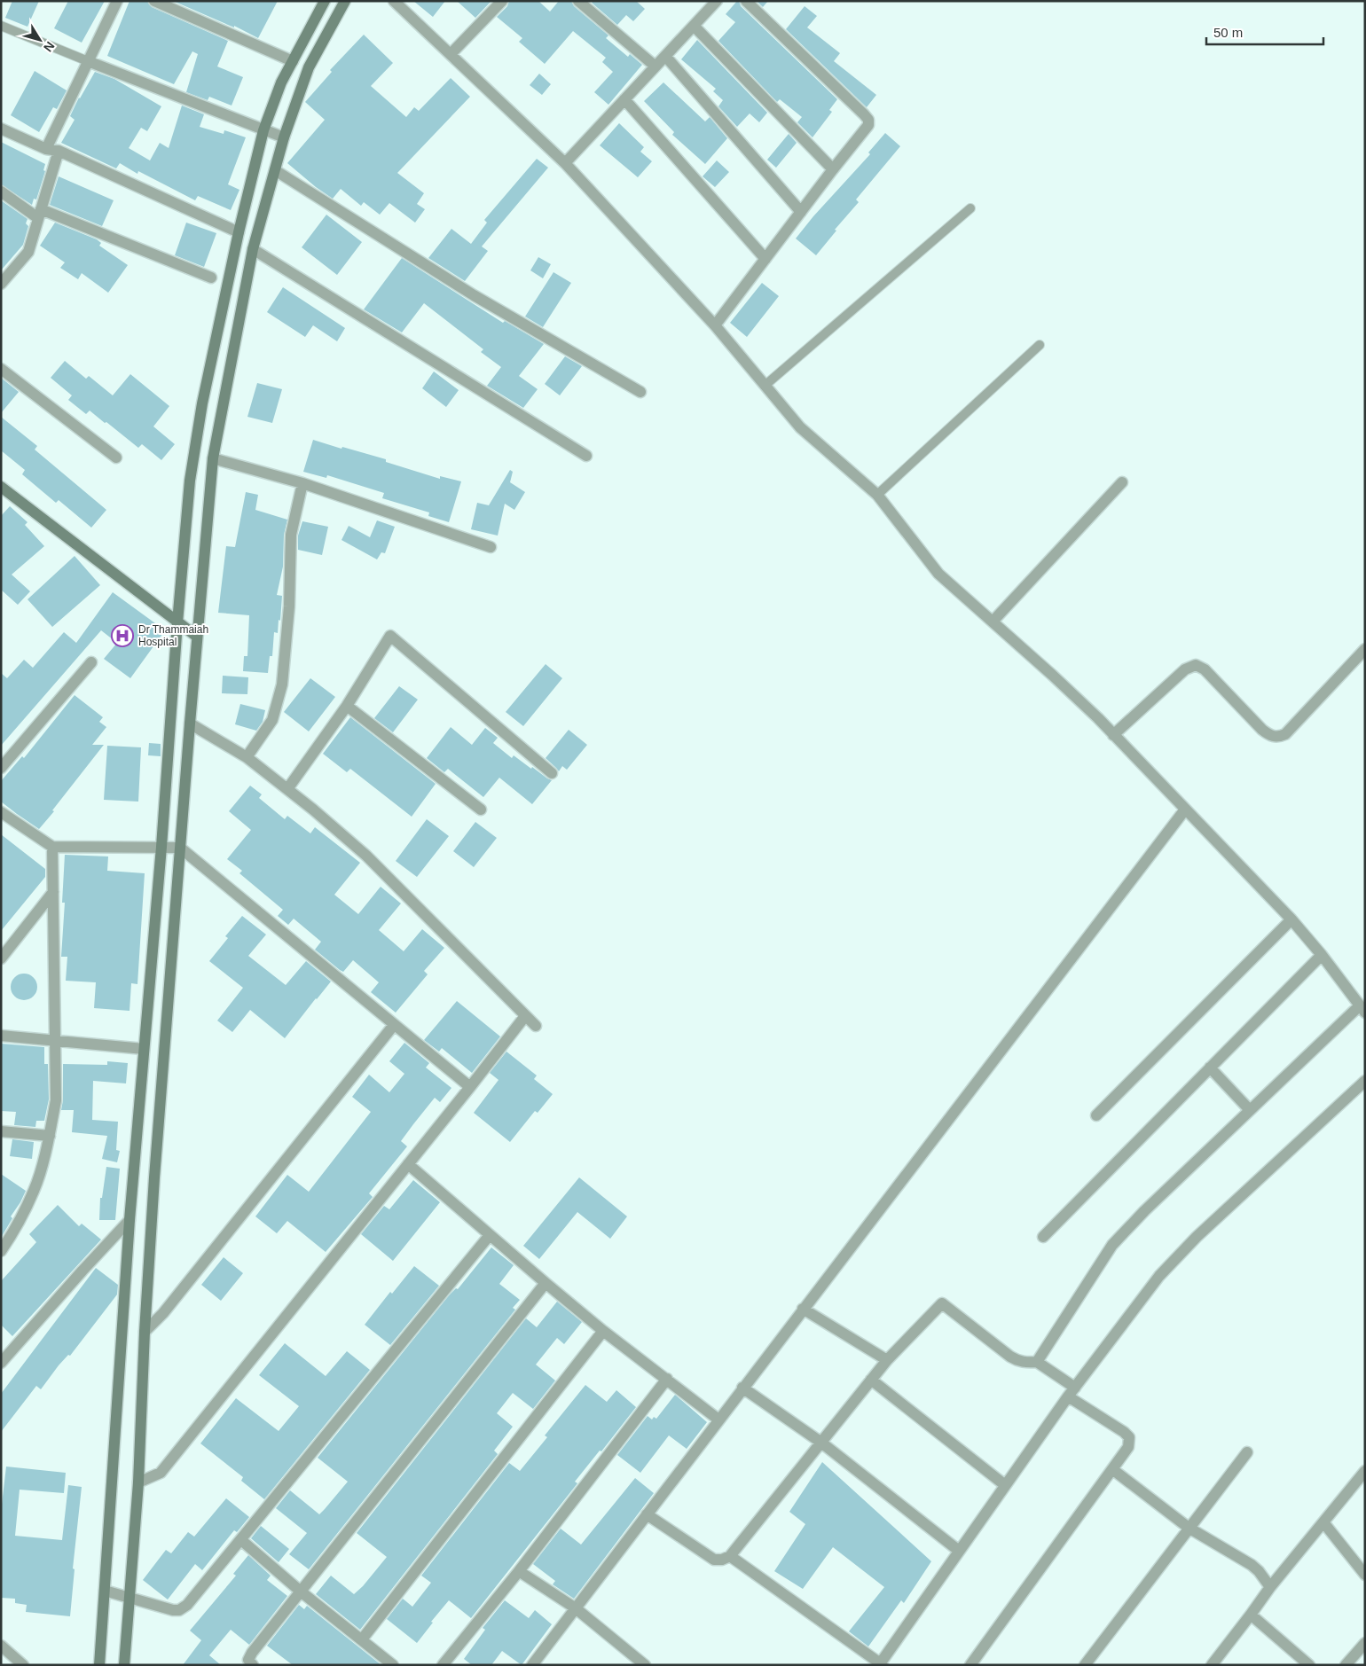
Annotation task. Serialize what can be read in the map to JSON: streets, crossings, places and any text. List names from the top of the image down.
{
  "places": {
    "hospital": ["Dr Thammaiah Hospital"]
  },
  "scale_bar": "50 m",
  "north": "bottom right"
}
